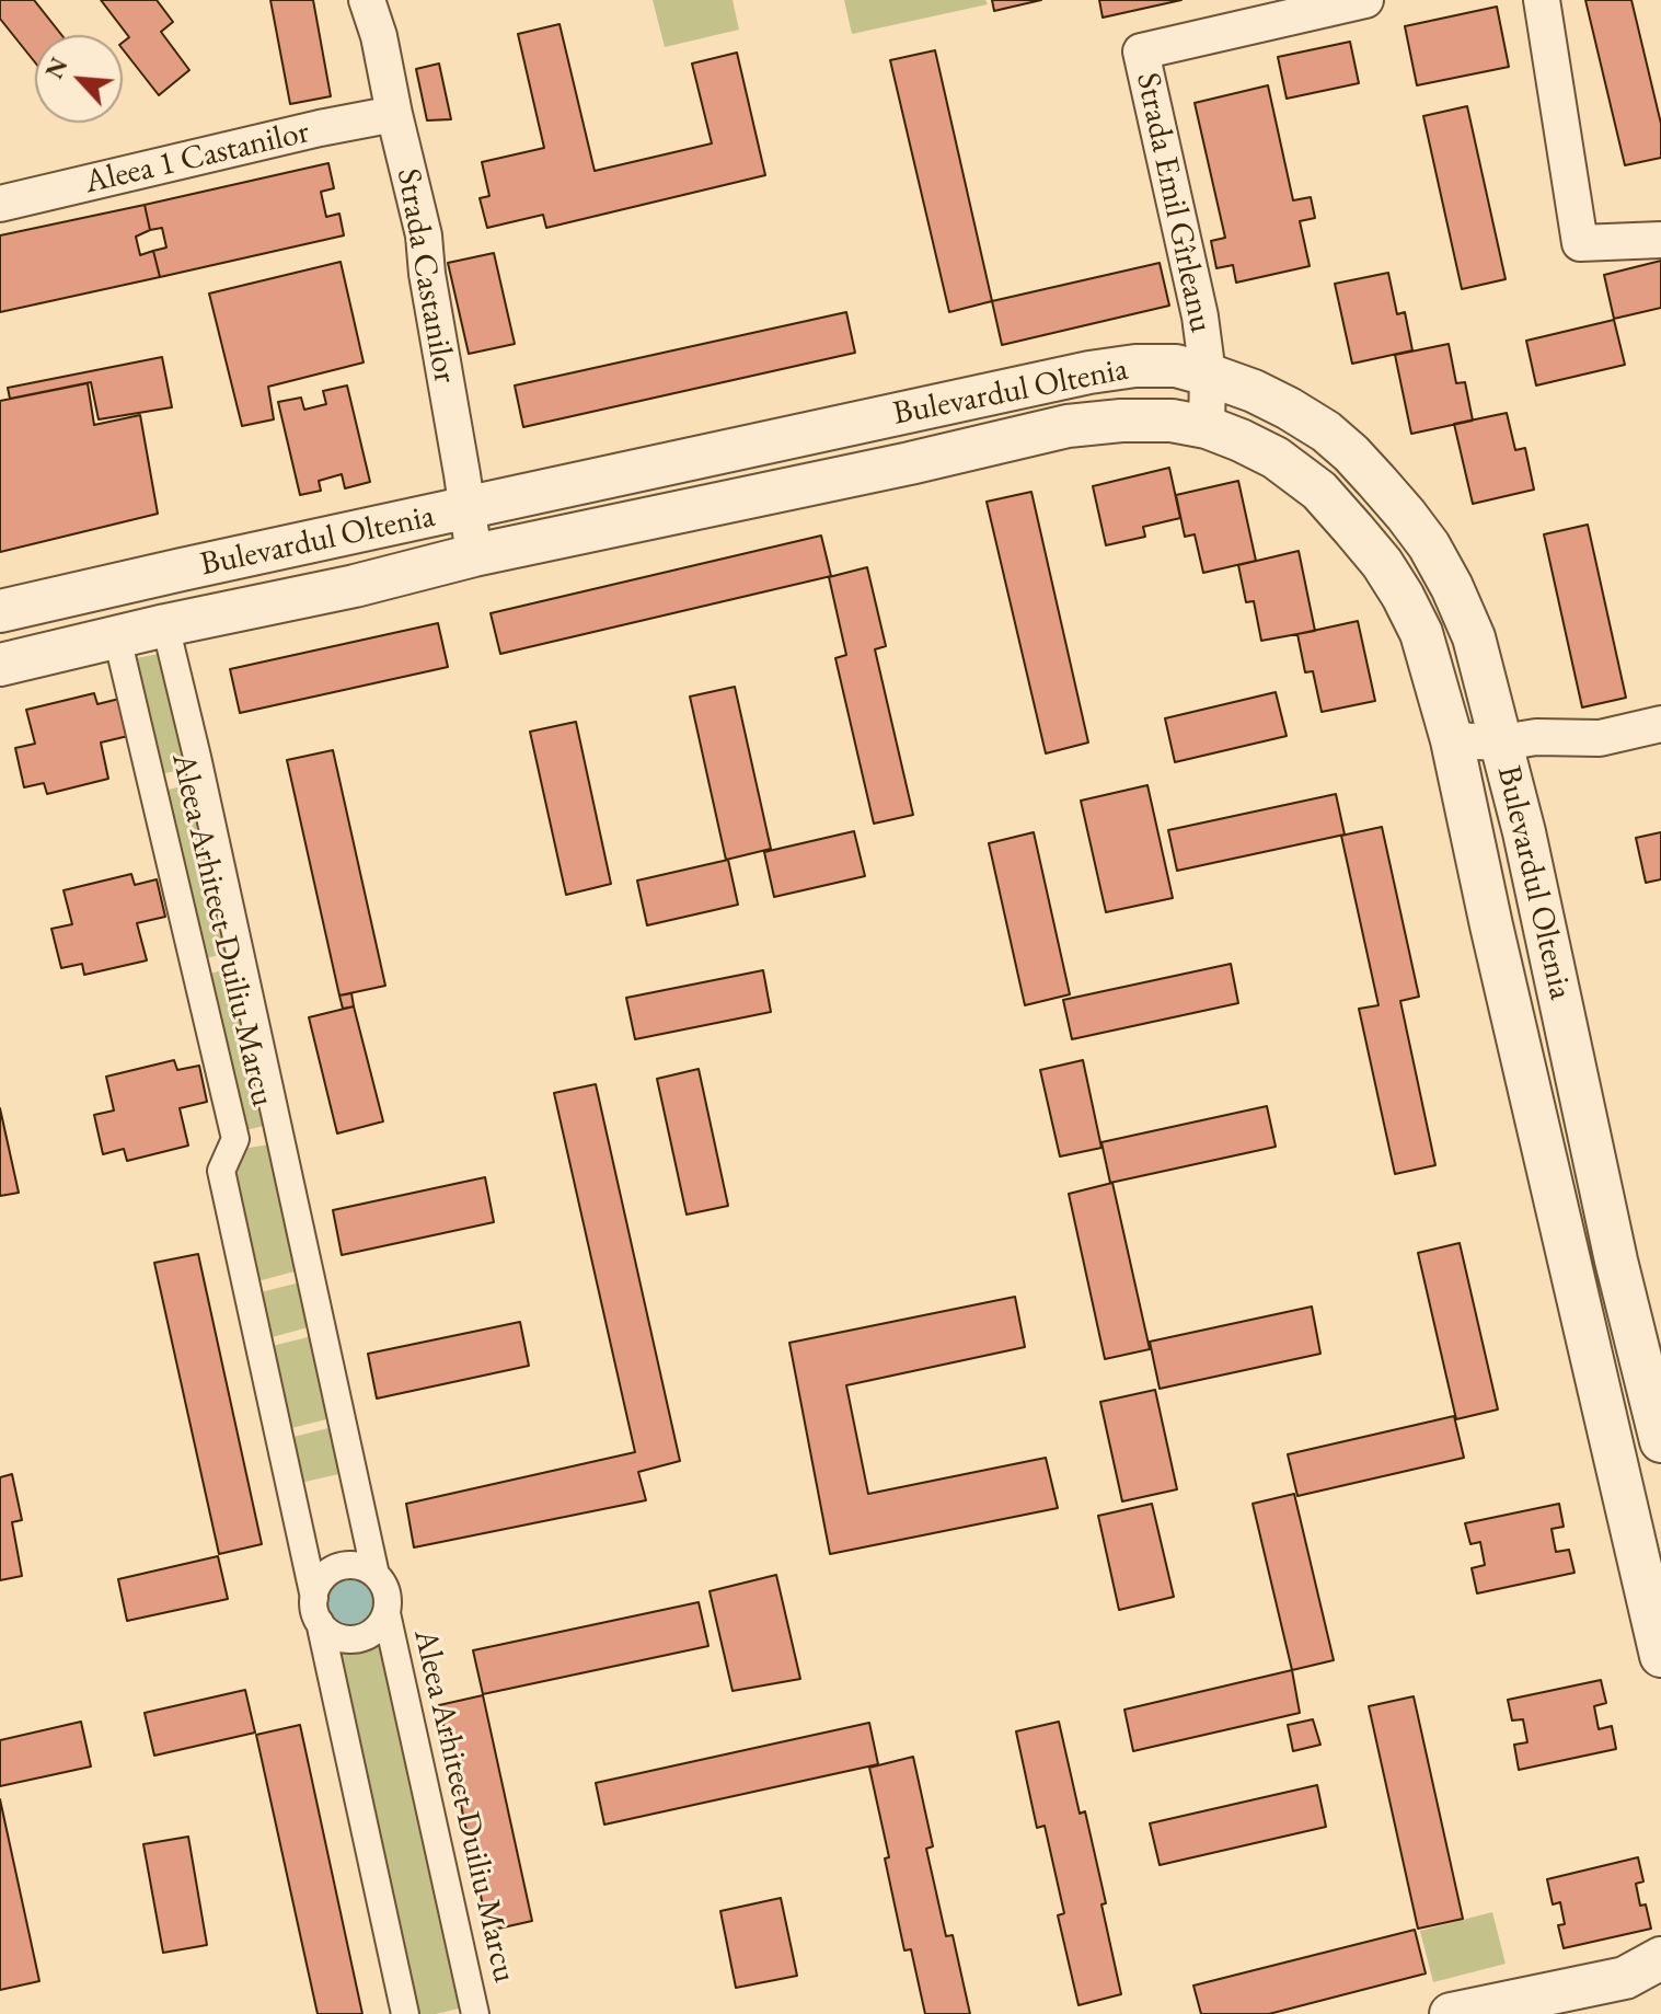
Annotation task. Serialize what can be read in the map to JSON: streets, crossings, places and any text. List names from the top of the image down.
{
  "streets": {
    "street": [
      "Aleea 1 Castanilor",
      "Strada Emil Gîrleanu",
      "Strada Castanilor",
      "Bulevardul Oltenia",
      "Aleea Arhitect Duiliu Marcu"
    ]
  },
  "crossings": [
    ["Aleea 1 Castanilor", "Strada Castanilor"],
    ["Strada Emil Gîrleanu", "Bulevardul Oltenia"],
    ["Strada Castanilor", "Bulevardul Oltenia"],
    ["Bulevardul Oltenia", "Aleea Arhitect Duiliu Marcu"]
  ],
  "north": "top left"
}
